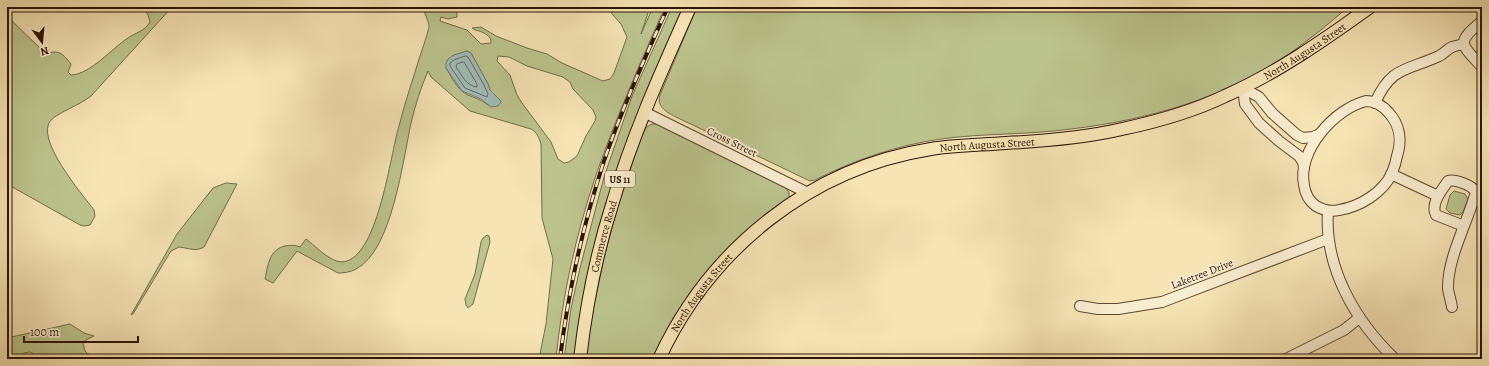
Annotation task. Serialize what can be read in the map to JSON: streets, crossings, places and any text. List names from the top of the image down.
{
  "streets": {
    "main road": ["North Augusta Street", "US 11", "Commerce Road"],
    "street": ["Cross Street", "Laketree Drive"]
  },
  "crossings": [
    ["North Augusta Street", "Cross Street"],
    ["Cross Street", "Commerce Road"]
  ],
  "scale_bar": "100 m",
  "north": "bottom"
}
